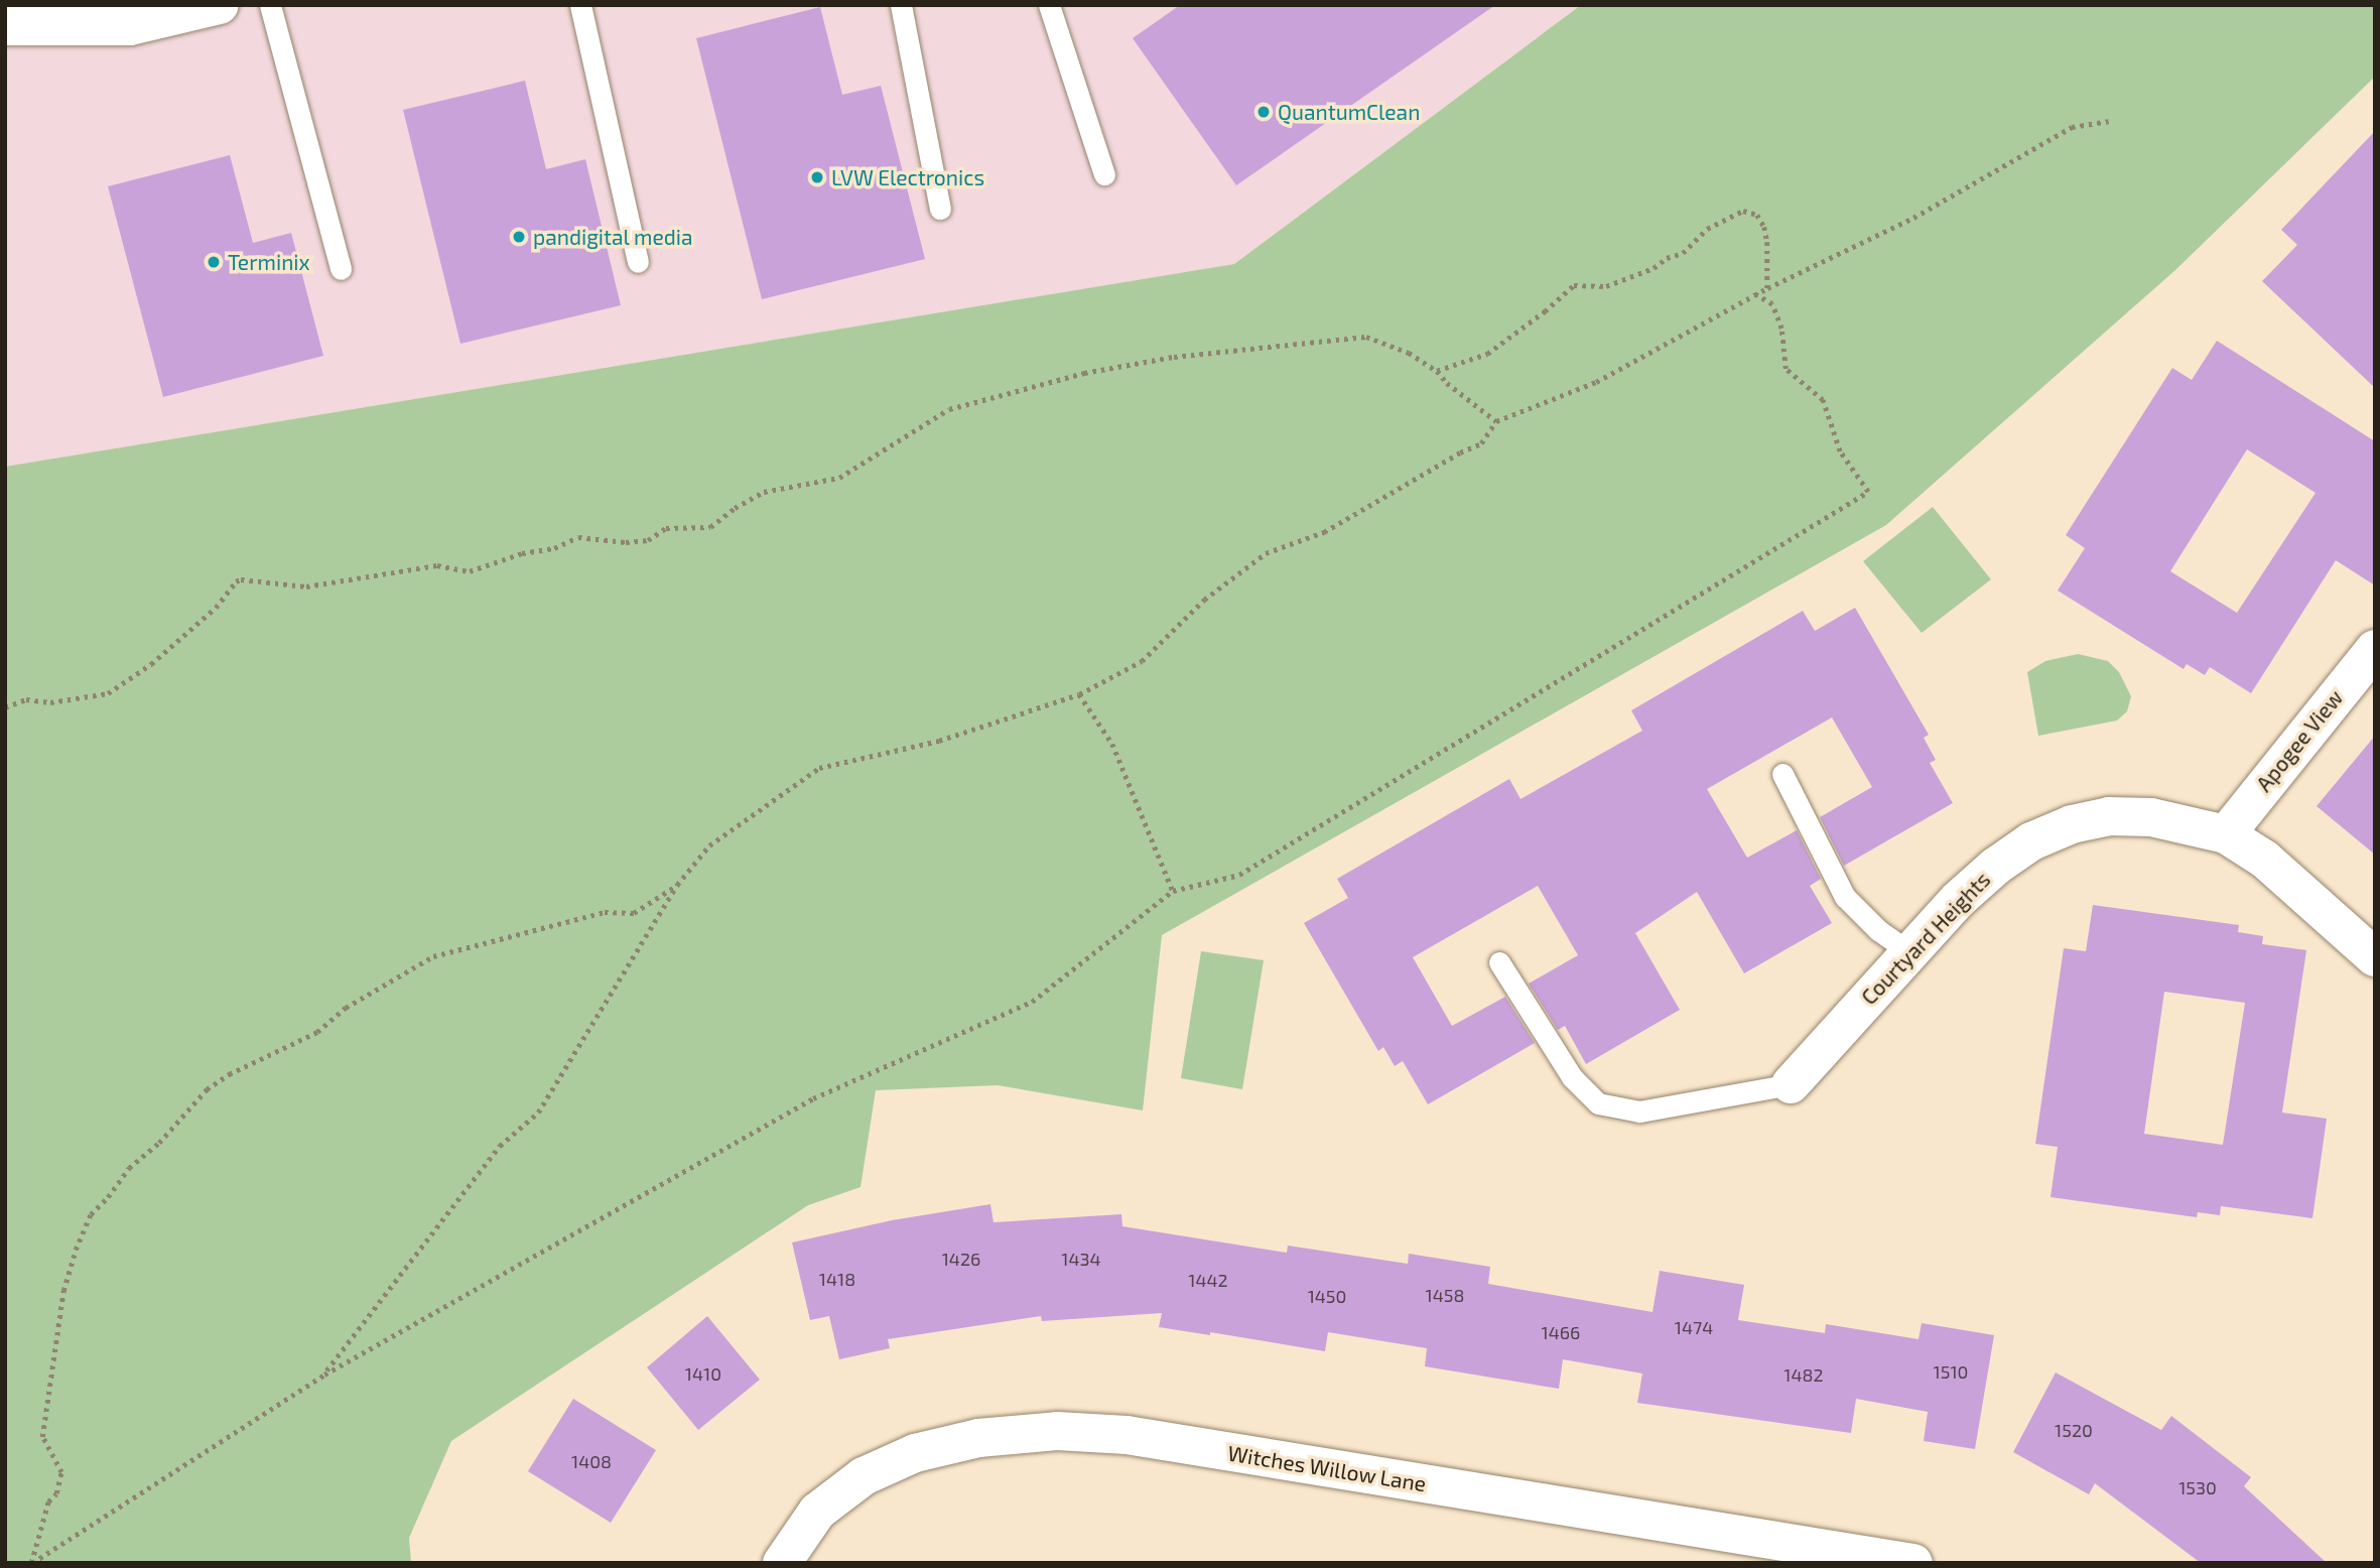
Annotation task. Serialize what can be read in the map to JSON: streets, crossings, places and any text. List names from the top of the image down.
{
  "streets": {
    "street": ["Apogee View", "Courtyard Heights", "Witches Willow Lane"]
  },
  "crossings": [
    ["Apogee View", "Courtyard Heights"]
  ],
  "places": [
    "QuantumClean",
    "LVW Electronics",
    "pandigital media",
    "Terminix"
  ],
  "house_numbers": [
    "1426",
    "1434",
    "1418",
    "1442",
    "1458",
    "1450",
    "1474",
    "1466",
    "1510",
    "1410",
    "1482",
    "1520",
    "1408",
    "1530"
  ]
}
